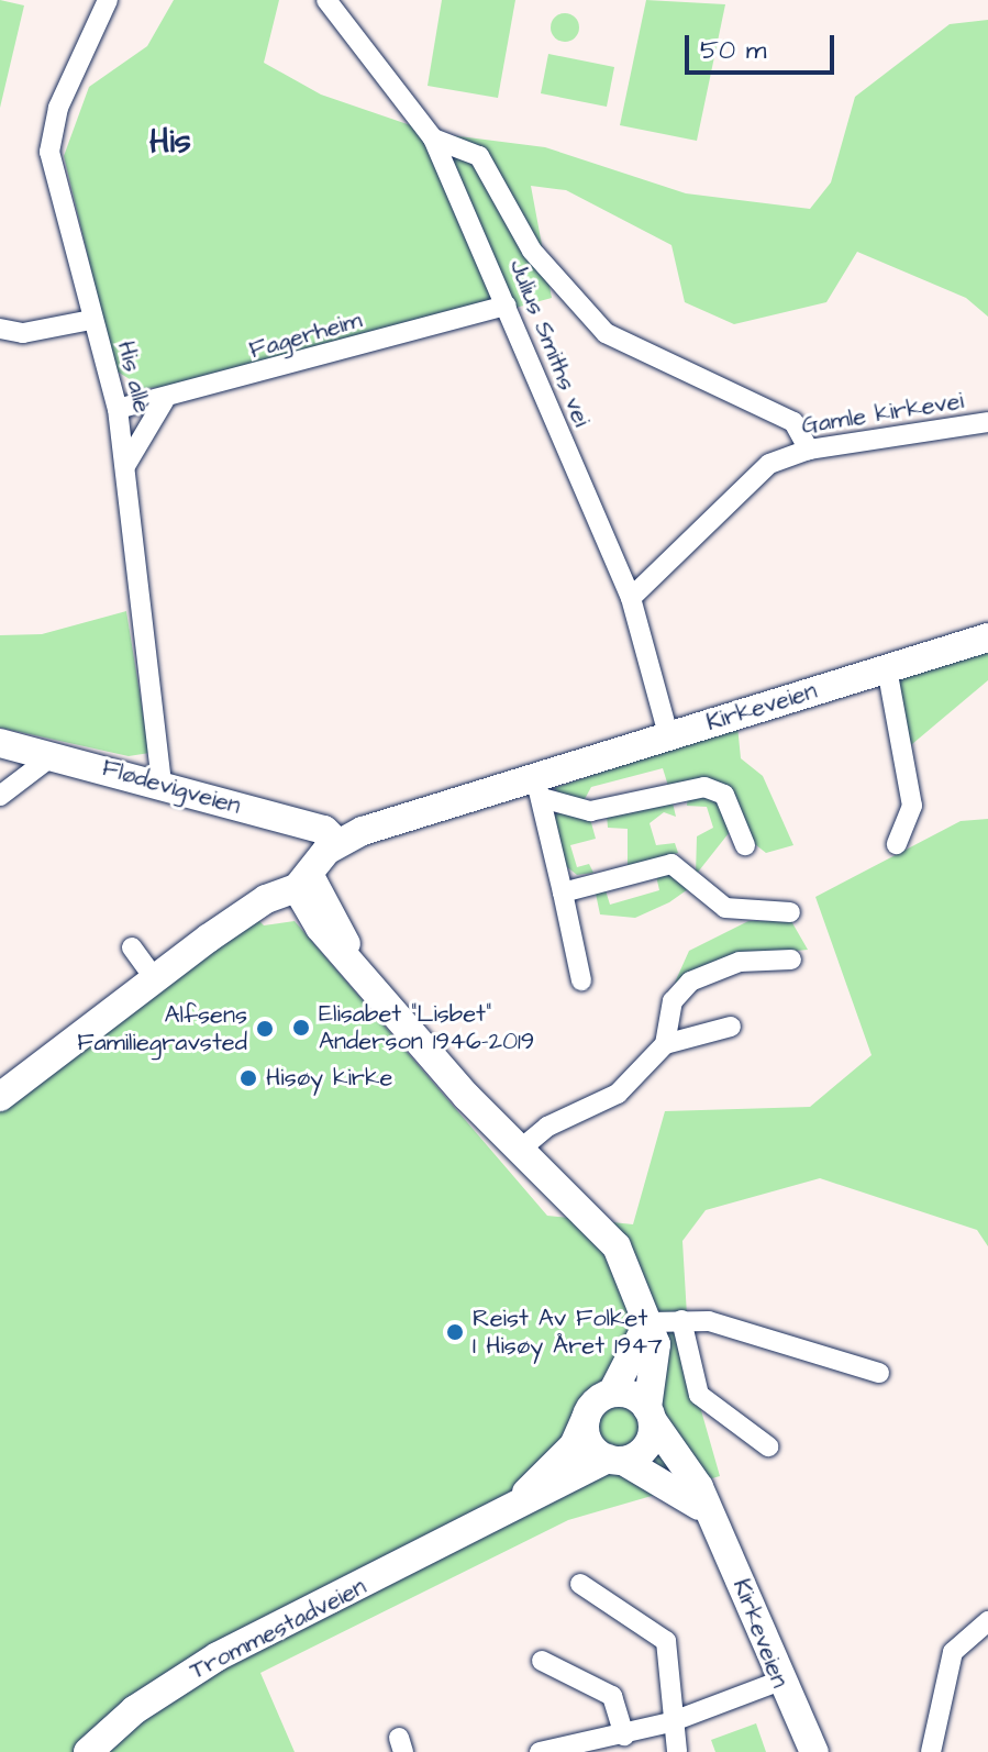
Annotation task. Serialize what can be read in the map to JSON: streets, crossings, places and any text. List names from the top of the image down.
{
  "streets": {
    "main road": ["Kirkeveien", "Flødevigveien", "Trommestadveien"],
    "street": [
      "Fagerheim",
      "Julius Smiths vei",
      "His allè",
      "Gamle kirkevei"
    ]
  },
  "crossings": [
    ["Fagerheim", "Julius Smiths vei"],
    ["Fagerheim", "His allè"],
    ["Julius Smiths vei", "Gamle kirkevei"],
    ["Julius Smiths vei", "Kirkeveien"],
    ["His allè", "Flødevigveien"],
    ["Kirkeveien", "Flødevigveien"],
    ["Kirkeveien", "Trommestadveien"]
  ],
  "districts": ["His"],
  "places": [
    "Elisabet \"Lisbet\" Anderson 1946-2019",
    "Alfsens Familiegravsted",
    "Hisøy kirke",
    "Reist Av Folket I Hisøy Året 1947"
  ],
  "scale_bar": "50 m"
}
